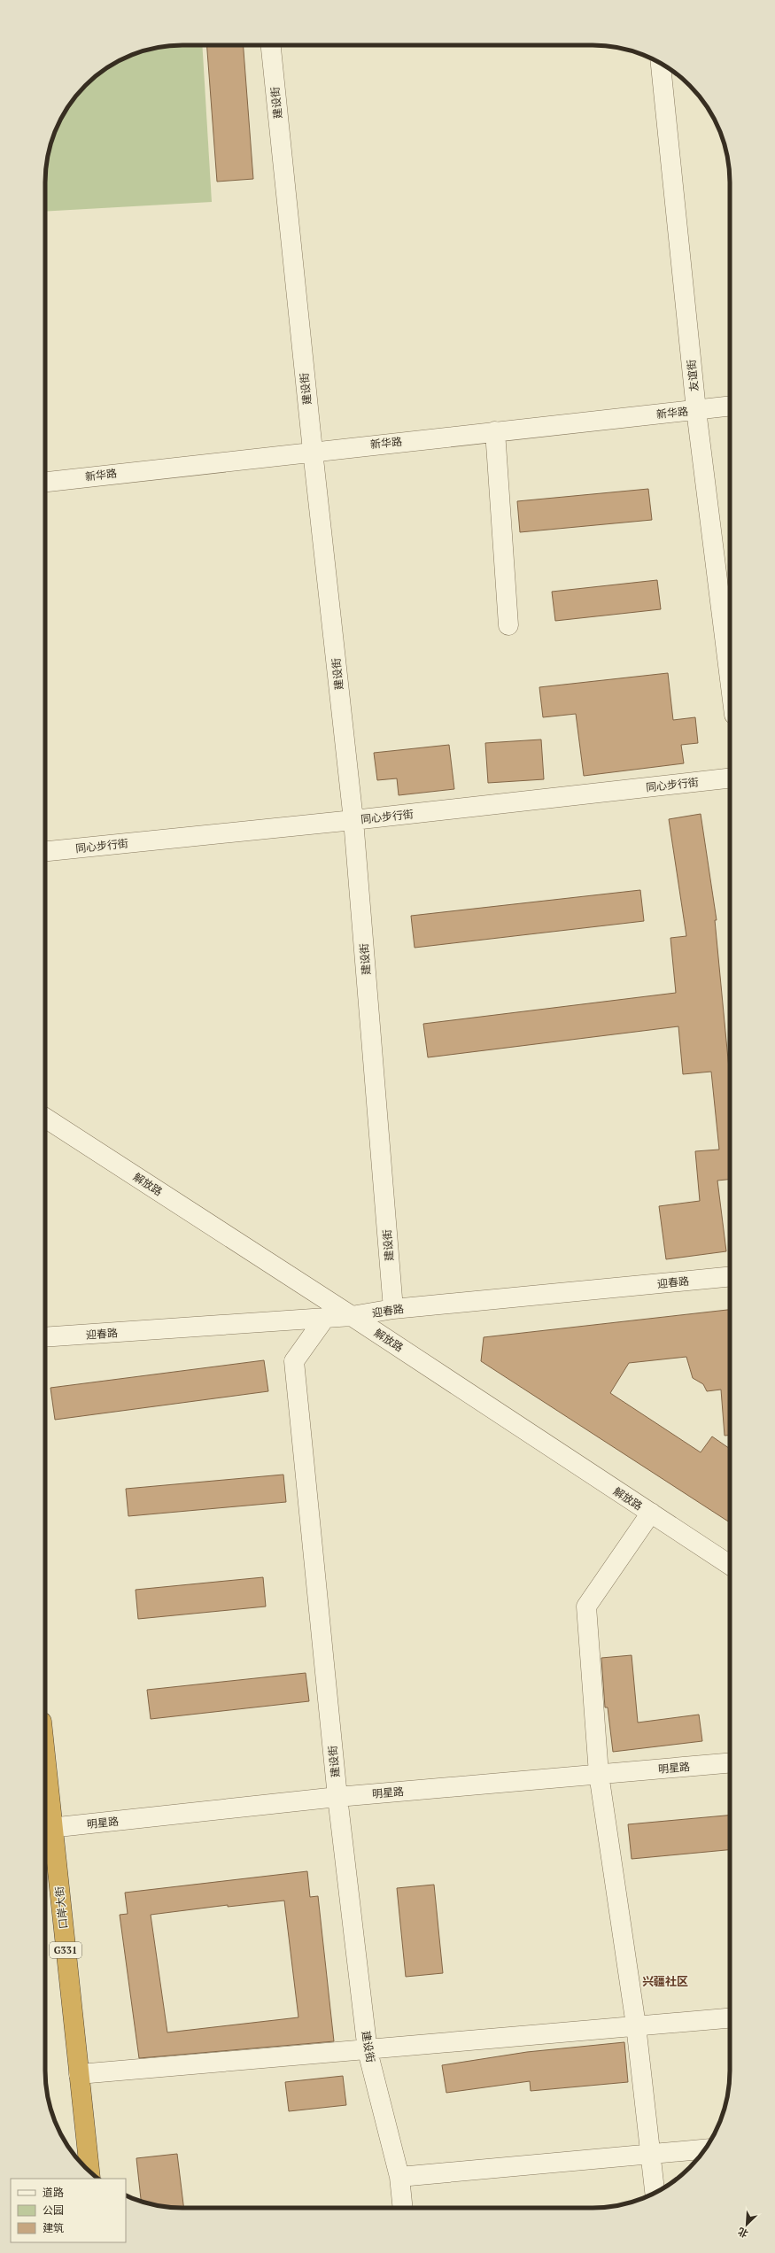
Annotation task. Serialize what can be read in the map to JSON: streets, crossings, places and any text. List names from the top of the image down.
{
  "streets": {
    "highway": ["口岸大街", "G331"],
    "street": [
      "建设街",
      "友谊街",
      "新华路",
      "同心步行街",
      "解放路",
      "迎春路",
      "明星路"
    ]
  },
  "crossings": [
    ["建设街", "新华路"],
    ["建设街", "同心步行街"],
    ["建设街", "迎春路"],
    ["建设街", "明星路"],
    ["友谊街", "新华路"],
    ["解放路", "迎春路"],
    ["明星路", "口岸大街"]
  ],
  "districts": ["兴疆社区"],
  "legend": ["道路", "公园", "建筑"],
  "north": "bottom left"
}
